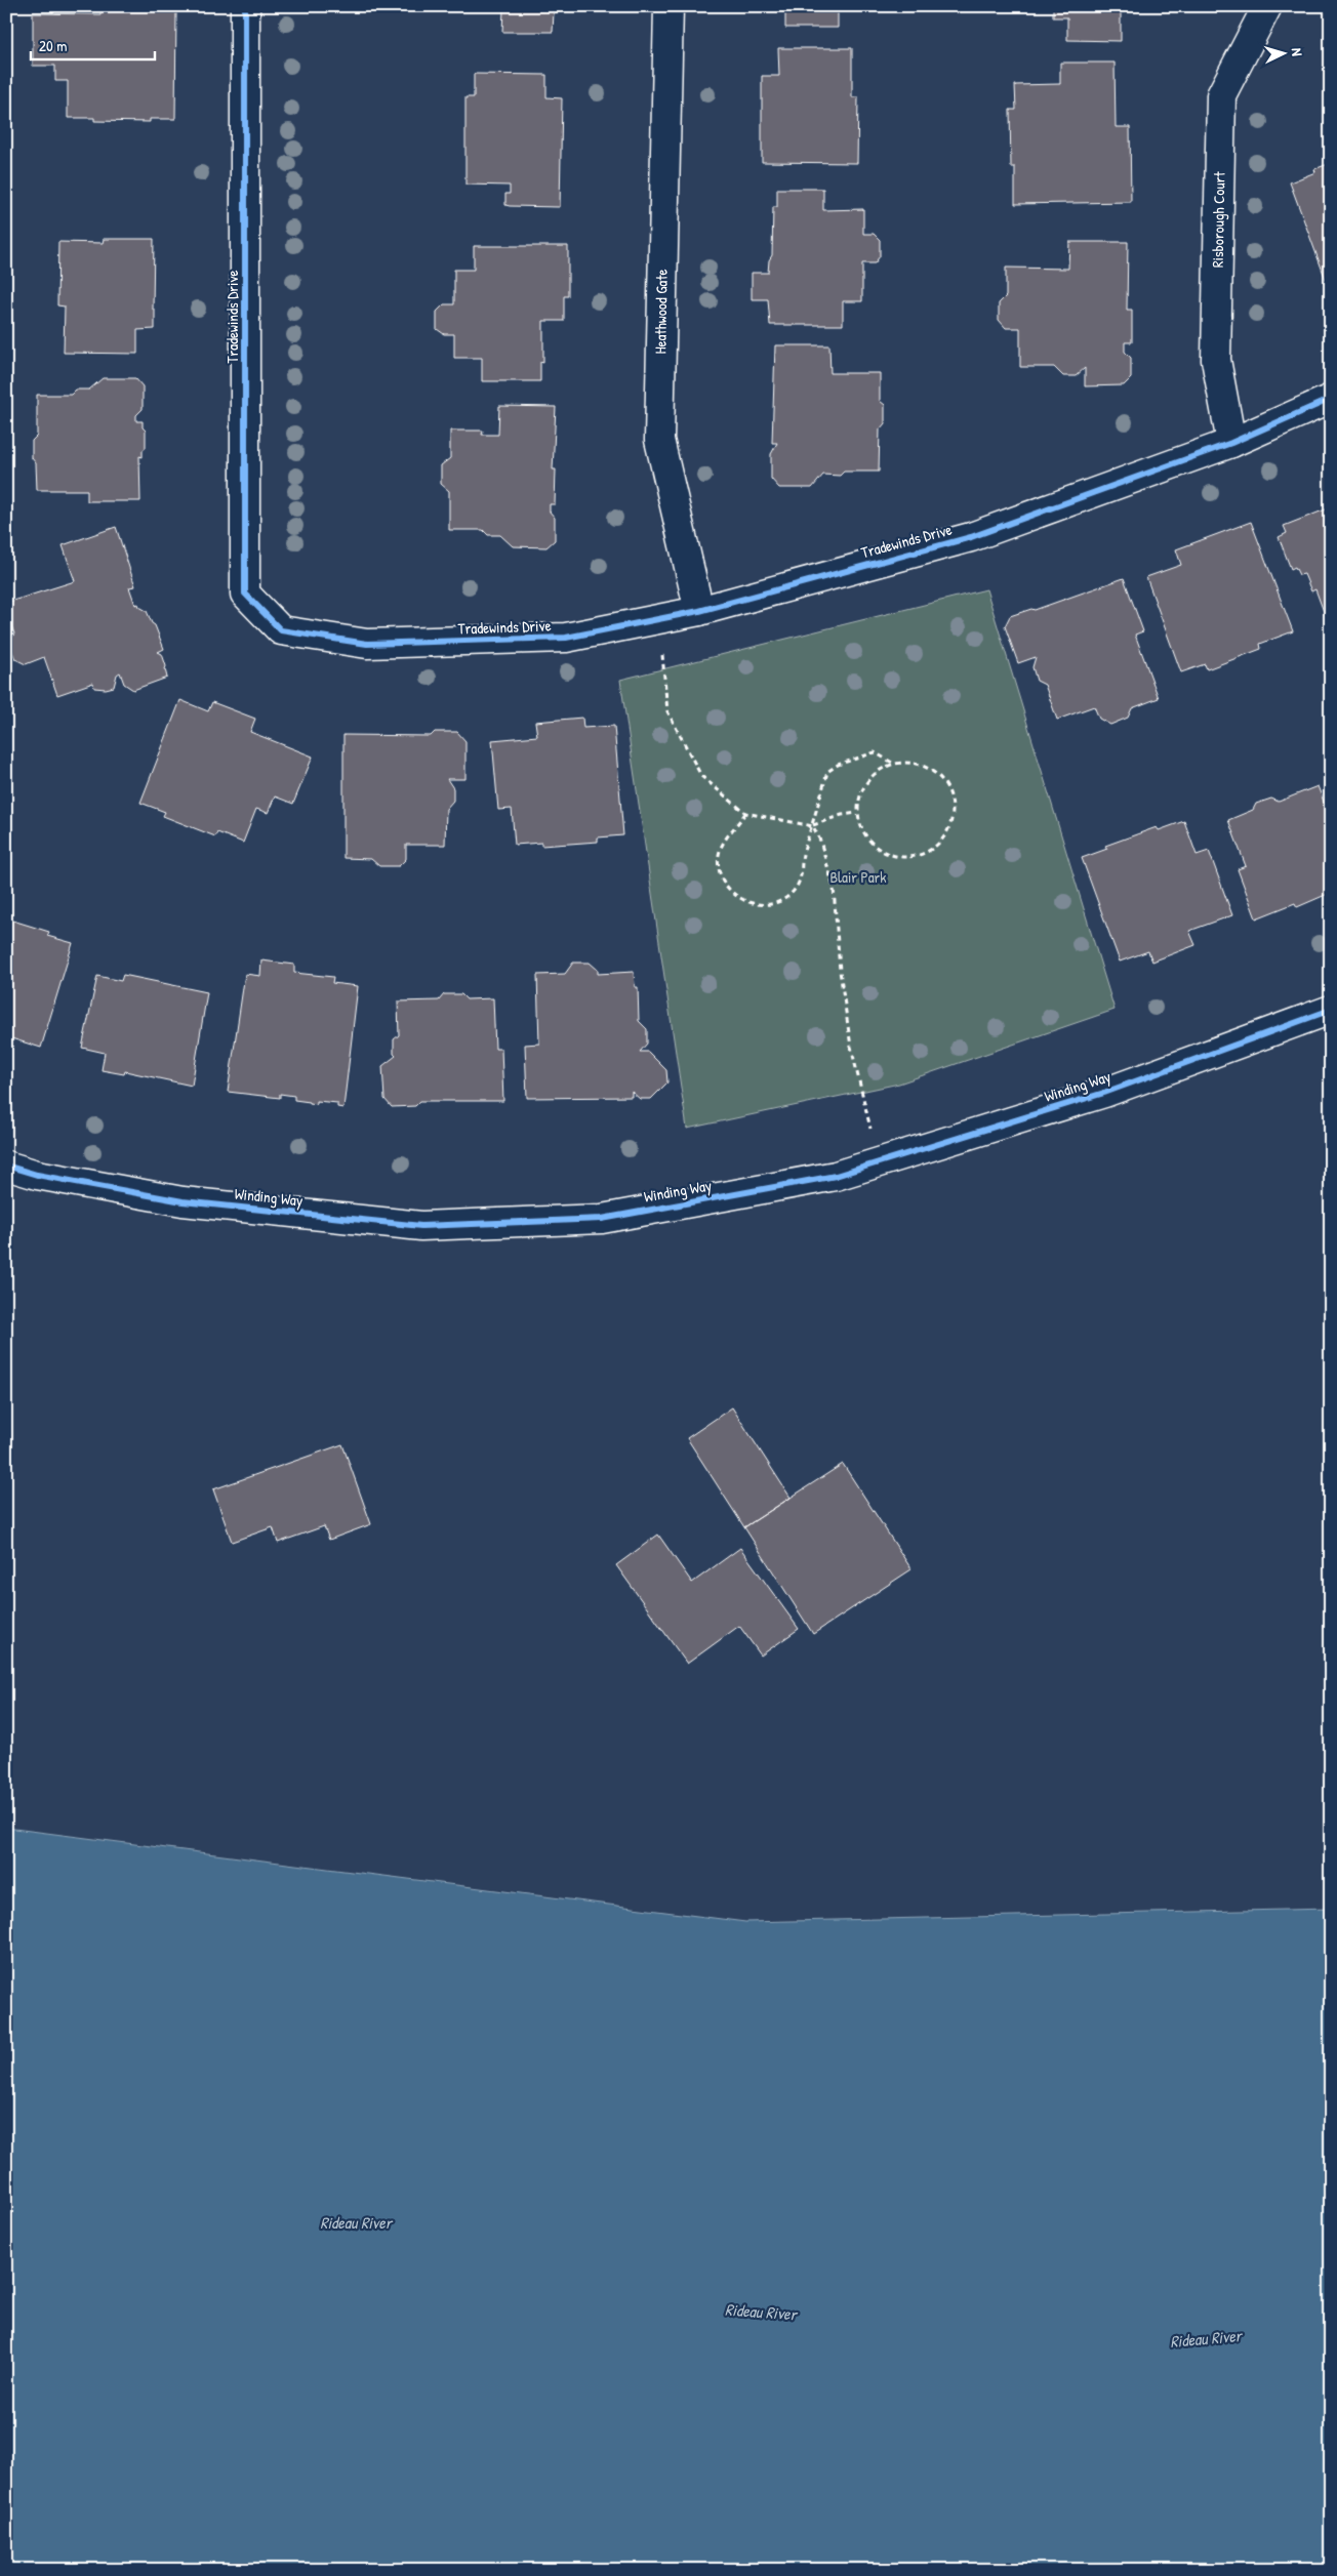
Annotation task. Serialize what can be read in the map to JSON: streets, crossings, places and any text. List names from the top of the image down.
{
  "streets": {
    "street": [
      "Risborough Court",
      "Heathwood Gate",
      "Tradewinds Drive",
      "Winding Way"
    ]
  },
  "crossings": [
    ["Risborough Court", "Tradewinds Drive"],
    ["Heathwood Gate", "Tradewinds Drive"]
  ],
  "water": ["Rideau River"],
  "parks": ["Blair Park"],
  "scale_bar": "20 m",
  "north": "right"
}
